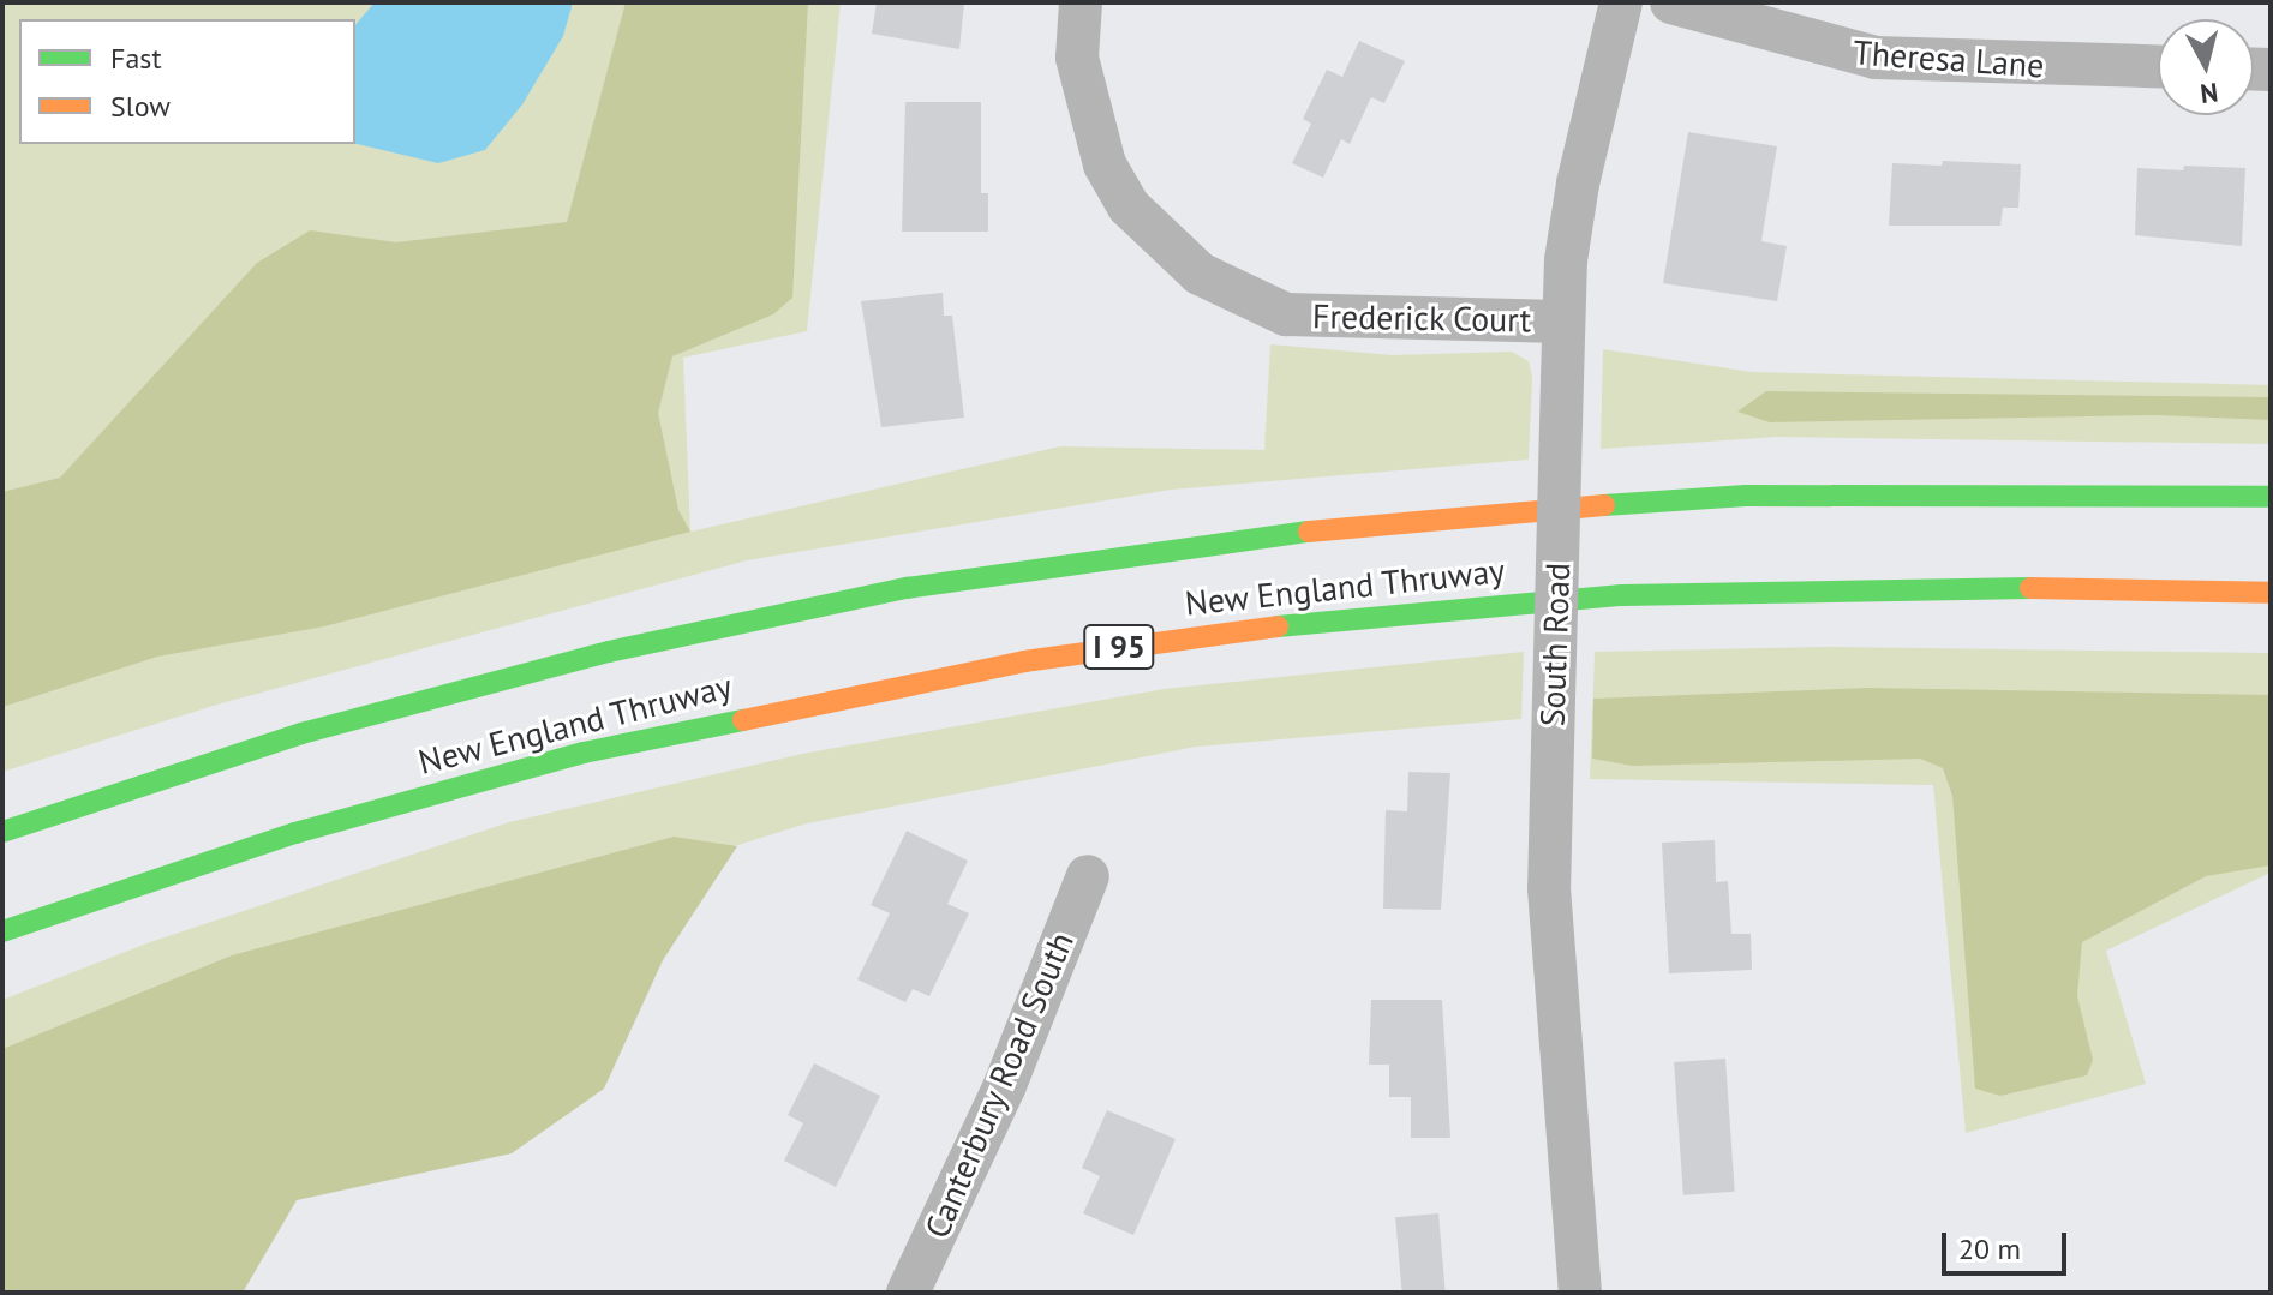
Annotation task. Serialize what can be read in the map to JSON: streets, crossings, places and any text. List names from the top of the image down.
{
  "streets": {
    "highway": ["New England Thruway", "I 95"],
    "street": [
      "Theresa Lane",
      "Frederick Court",
      "South Road",
      "Canterbury Road South"
    ]
  },
  "crossings": [
    ["Frederick Court", "South Road"]
  ],
  "legend": ["Fast", "Slow"],
  "scale_bar": "20 m",
  "north": "bottom"
}
